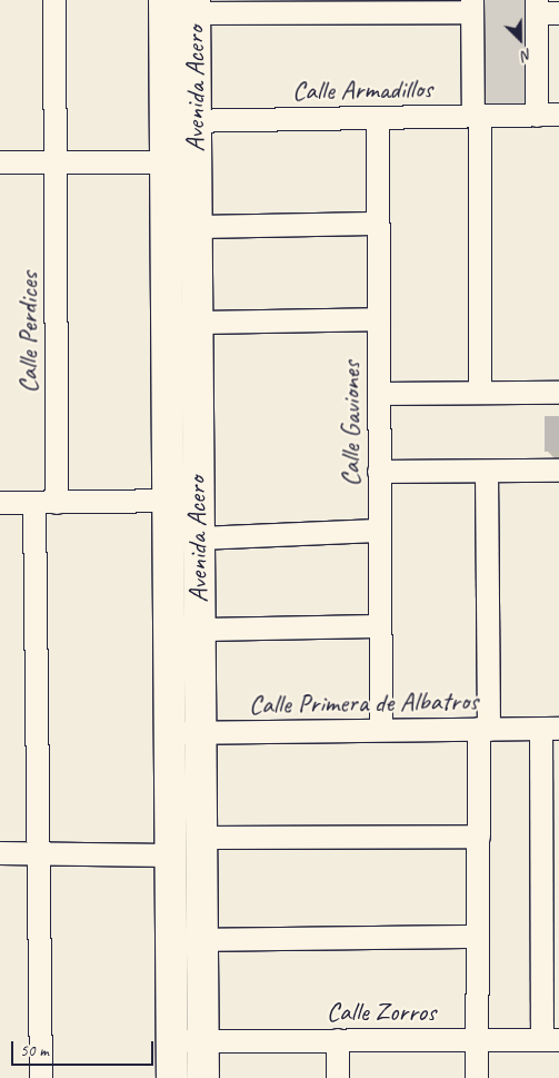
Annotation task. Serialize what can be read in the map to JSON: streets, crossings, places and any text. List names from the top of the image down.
{
  "streets": {
    "street": [
      "Avenida Acero",
      "Calle Armadillos",
      "Calle Perdices",
      "Calle Gaviones",
      "Calle Primera de Albatros",
      "Calle Zorros"
    ]
  },
  "crossings": [
    ["Avenida Acero", "Calle Armadillos"],
    ["Avenida Acero", "Calle Primera de Albatros"],
    ["Avenida Acero", "Calle Zorros"],
    ["Calle Armadillos", "Calle Gaviones"],
    ["Calle Gaviones", "Calle Primera de Albatros"]
  ],
  "scale_bar": "50 m",
  "north": "bottom right"
}
